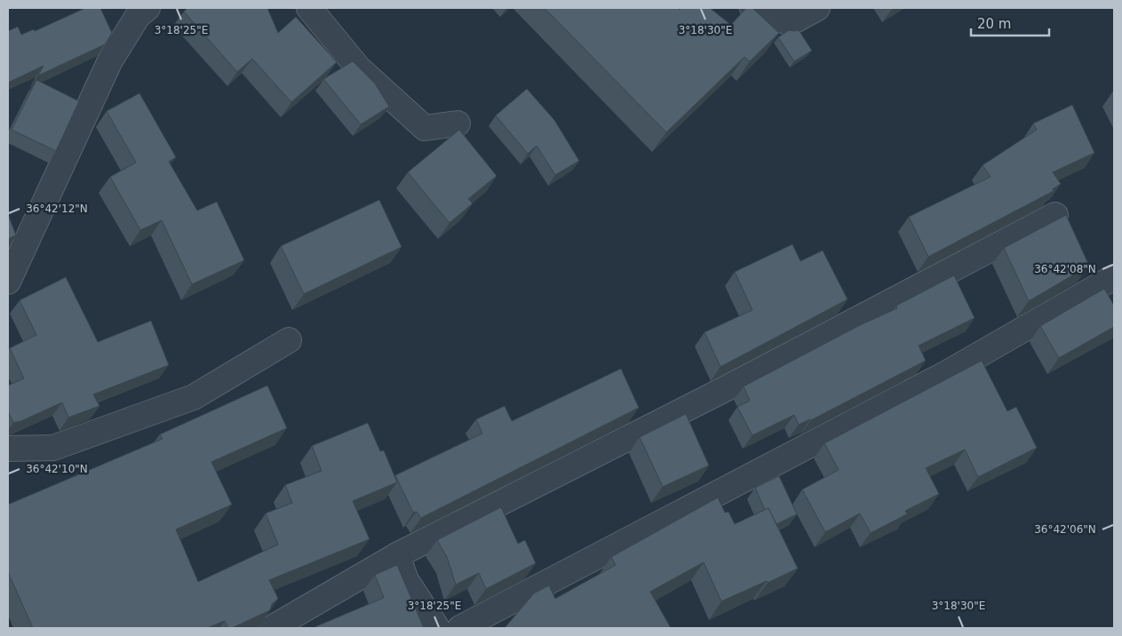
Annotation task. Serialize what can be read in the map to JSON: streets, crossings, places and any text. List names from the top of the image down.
{
  "scale_bar": "20 m",
  "coordinates": [
    "3°18'25\"E",
    "3°18'30\"E",
    "36°42'12\"N",
    "36°42'08\"N",
    "36°42'10\"N",
    "36°42'06\"N"
  ]
}
